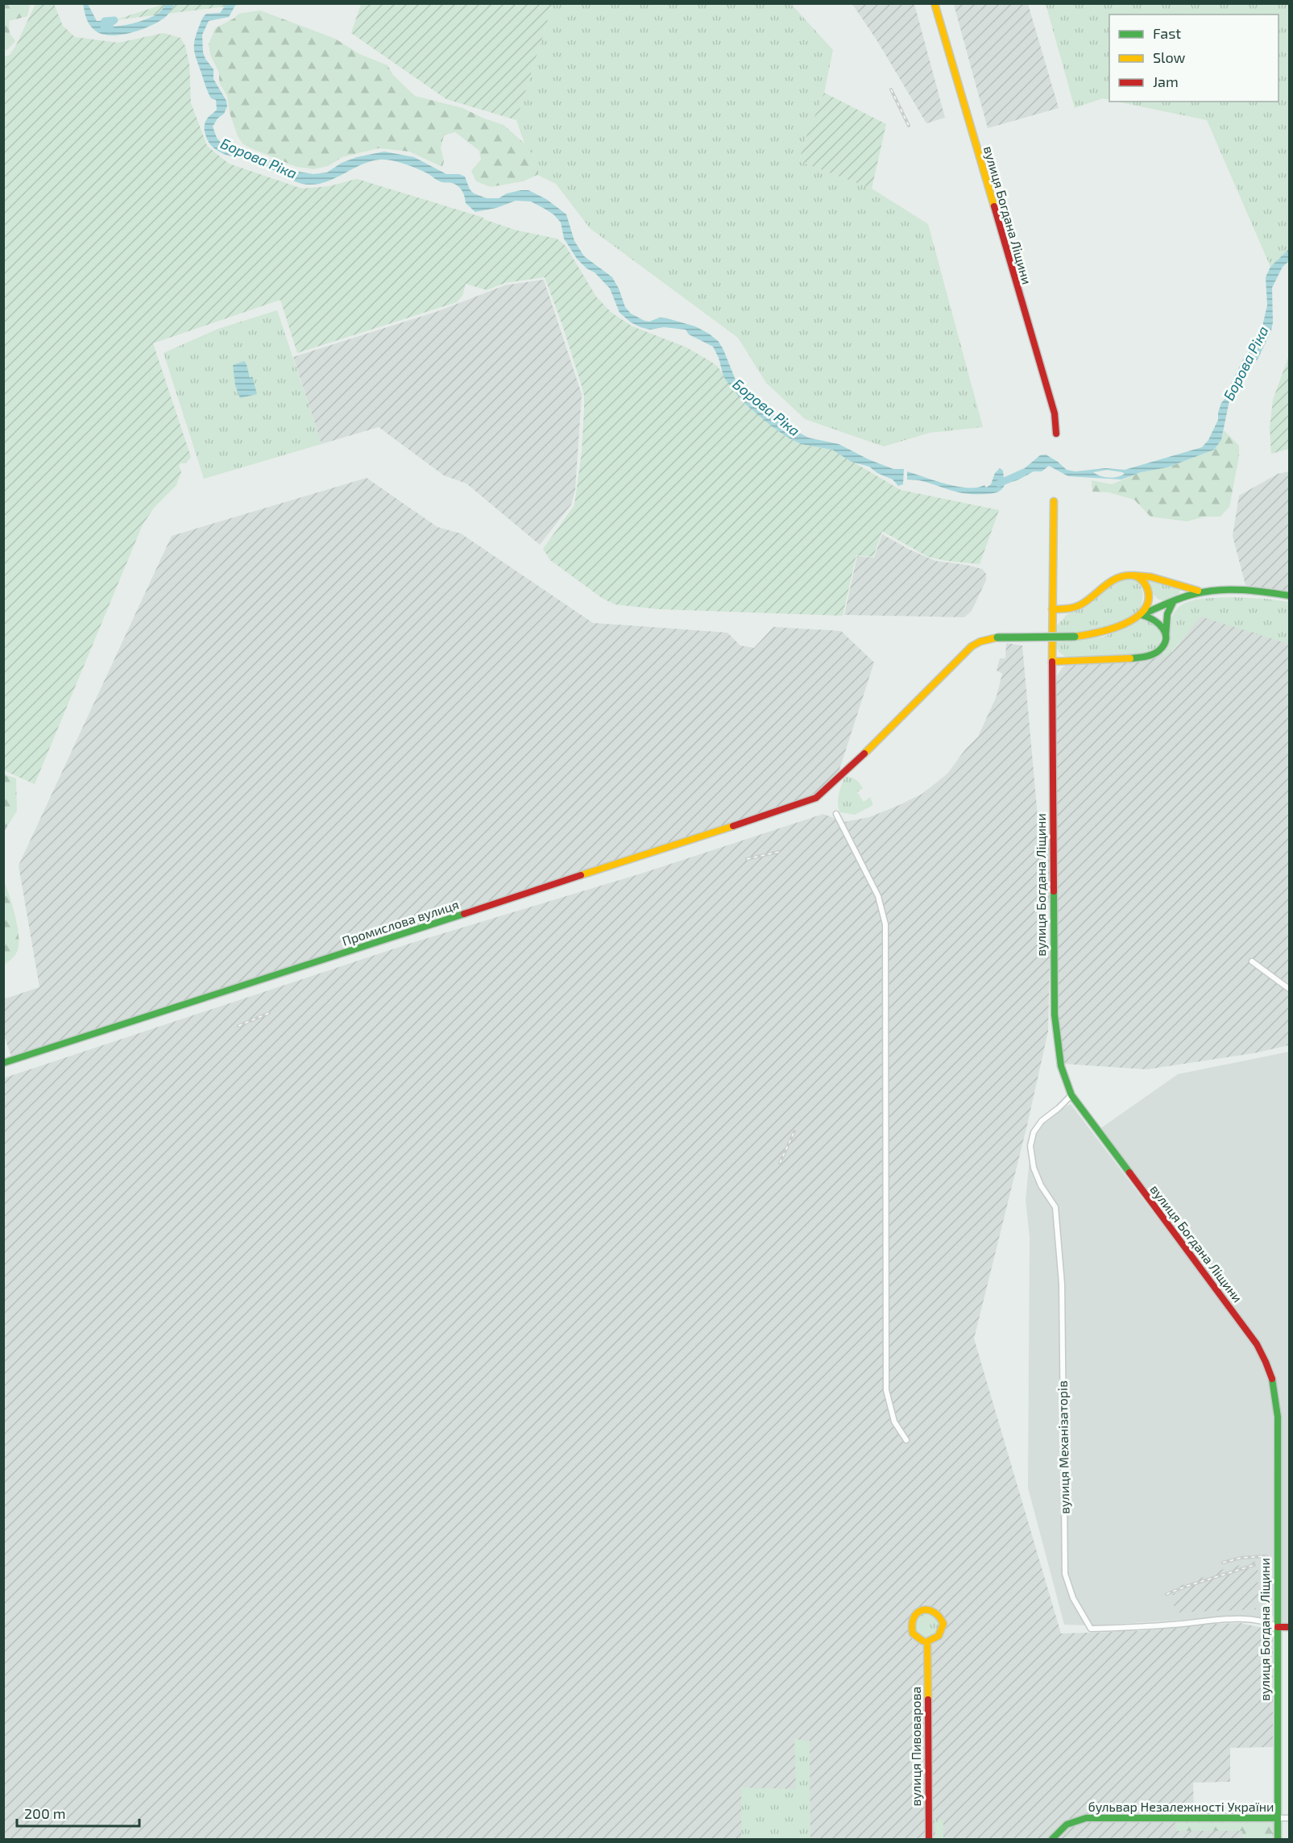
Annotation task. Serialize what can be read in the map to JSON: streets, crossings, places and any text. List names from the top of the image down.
{
  "streets": {
    "main road": [
      "вулиця Богдана Ліщини",
      "Промислова вулиця",
      "вулиця Пивоварова",
      "бульвар Незалежності України"
    ],
    "street": ["вулиця Механізаторів"]
  },
  "crossings": [
    ["вулиця Богдана Ліщини", "вулиця Механізаторів"],
    ["вулиця Богдана Ліщини", "бульвар Незалежності України"]
  ],
  "water": ["Борова Ріка"],
  "legend": ["Fast", "Slow", "Jam"],
  "scale_bar": "200 m"
}
